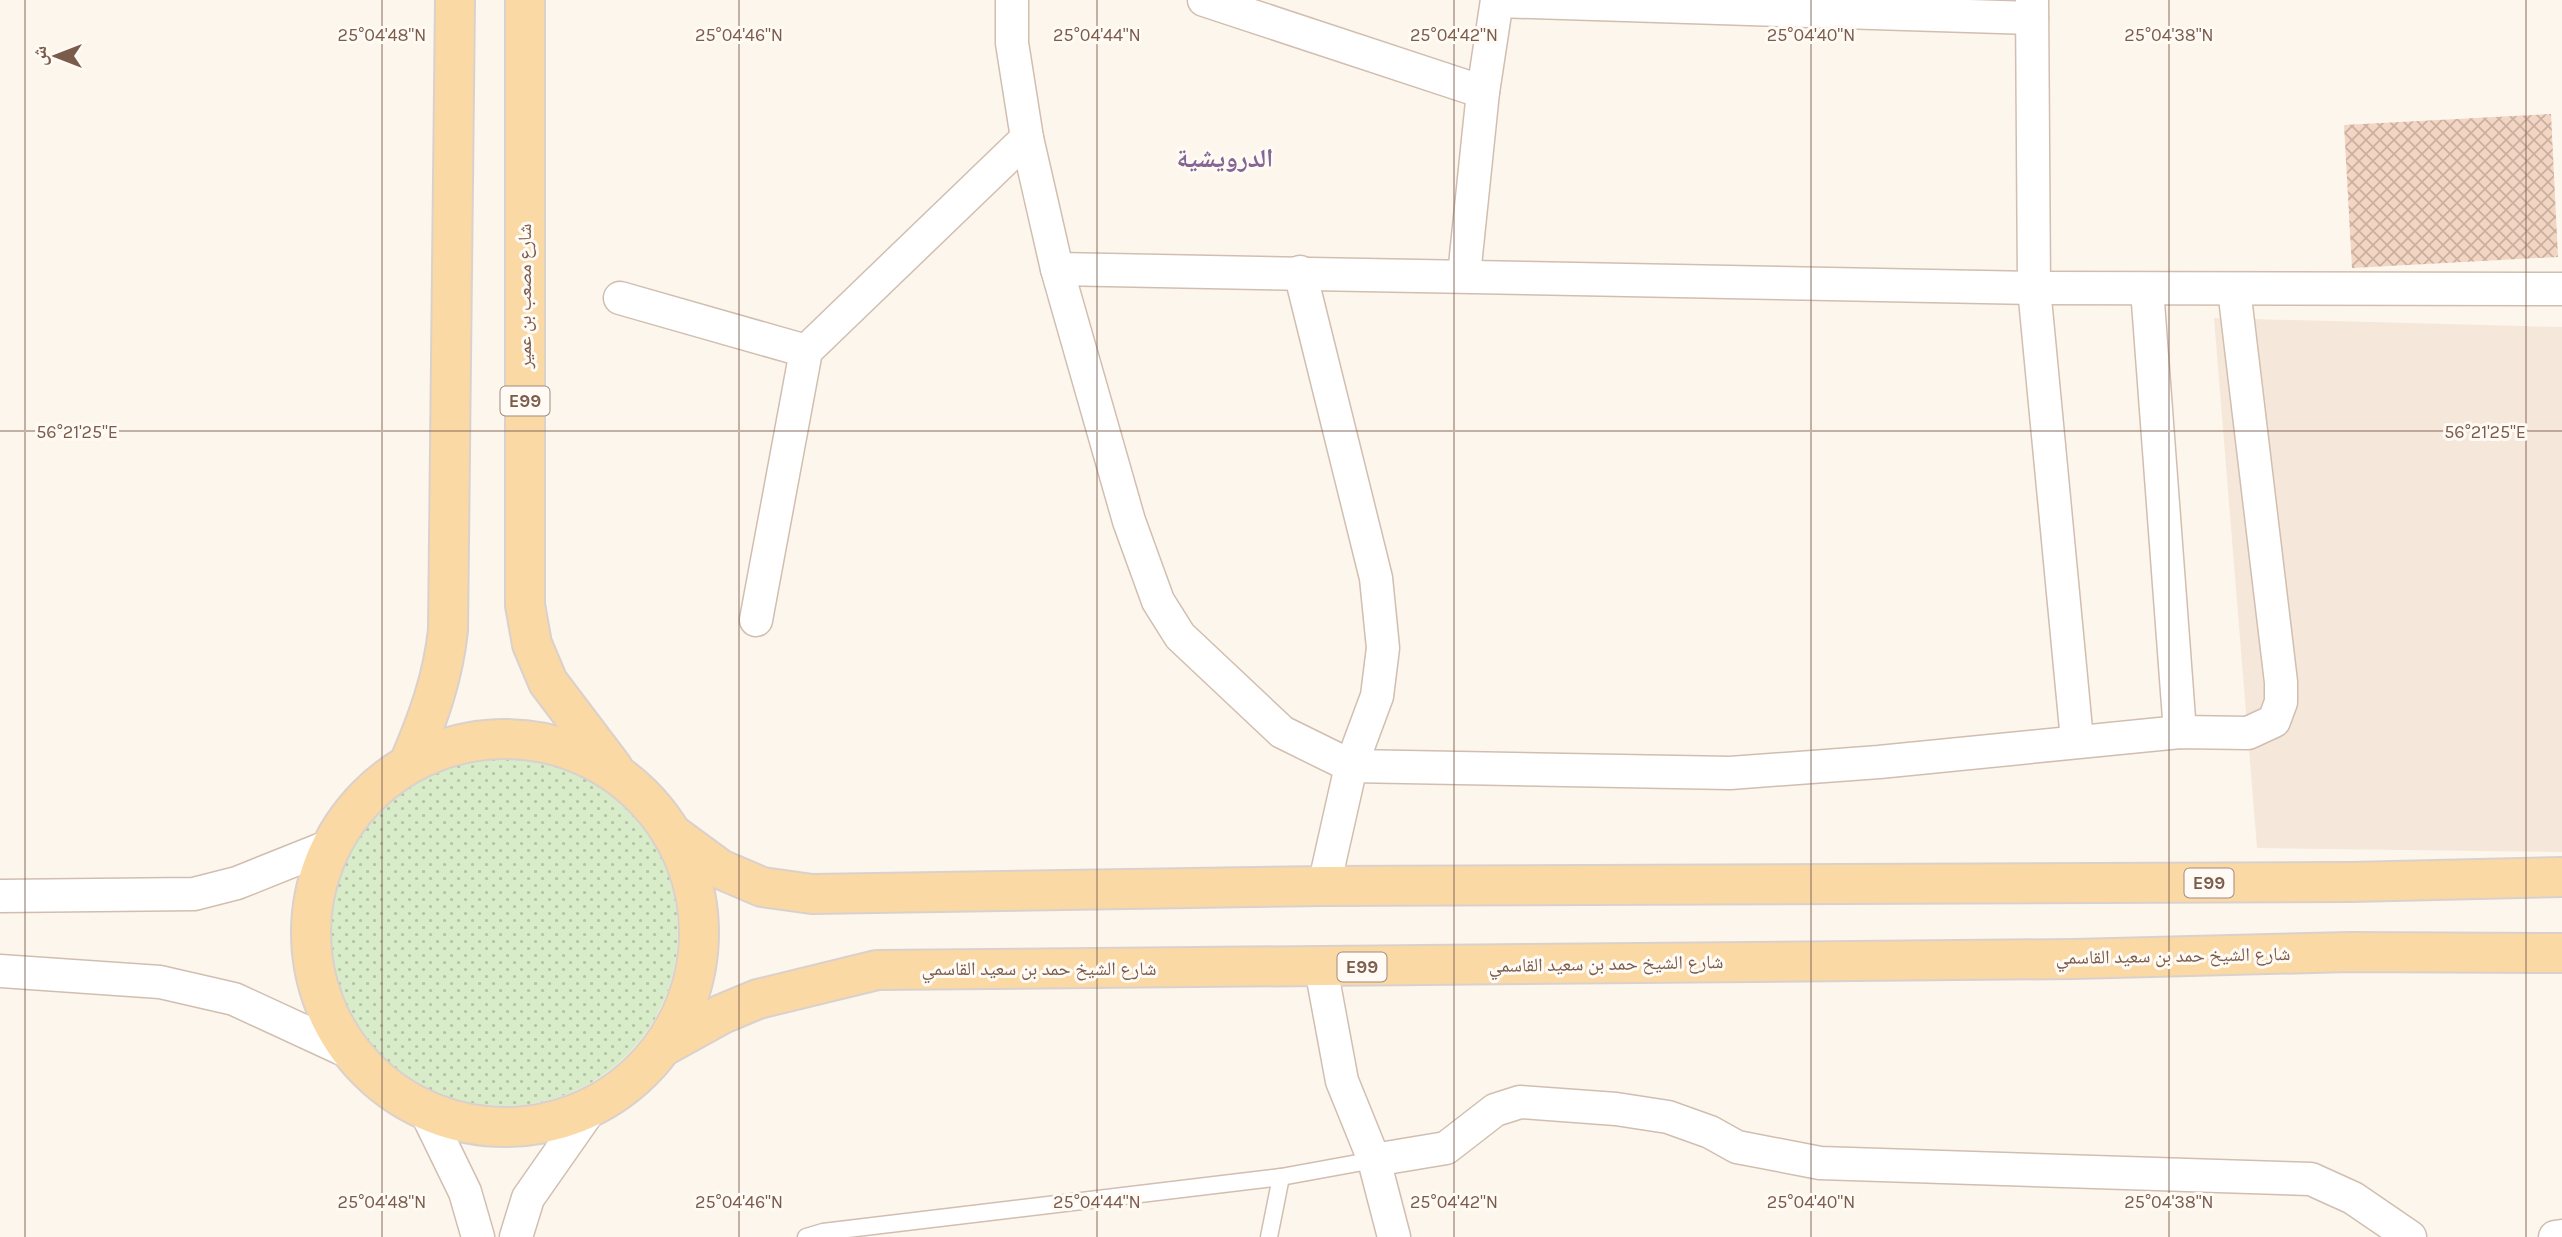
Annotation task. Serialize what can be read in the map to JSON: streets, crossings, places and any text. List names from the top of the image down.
{
  "streets": {
    "main road": ["شارع مصعب بن عمير", "E99", "شارع الشيخ حمد بن سعيد القاسمي"]
  },
  "districts": ["الدرويشية"],
  "north": "left",
  "coordinates": [
    "25°04'48\"N",
    "25°04'46\"N",
    "25°04'44\"N",
    "25°04'42\"N",
    "25°04'40\"N",
    "25°04'38\"N",
    "56°21'25\"E"
  ]
}
